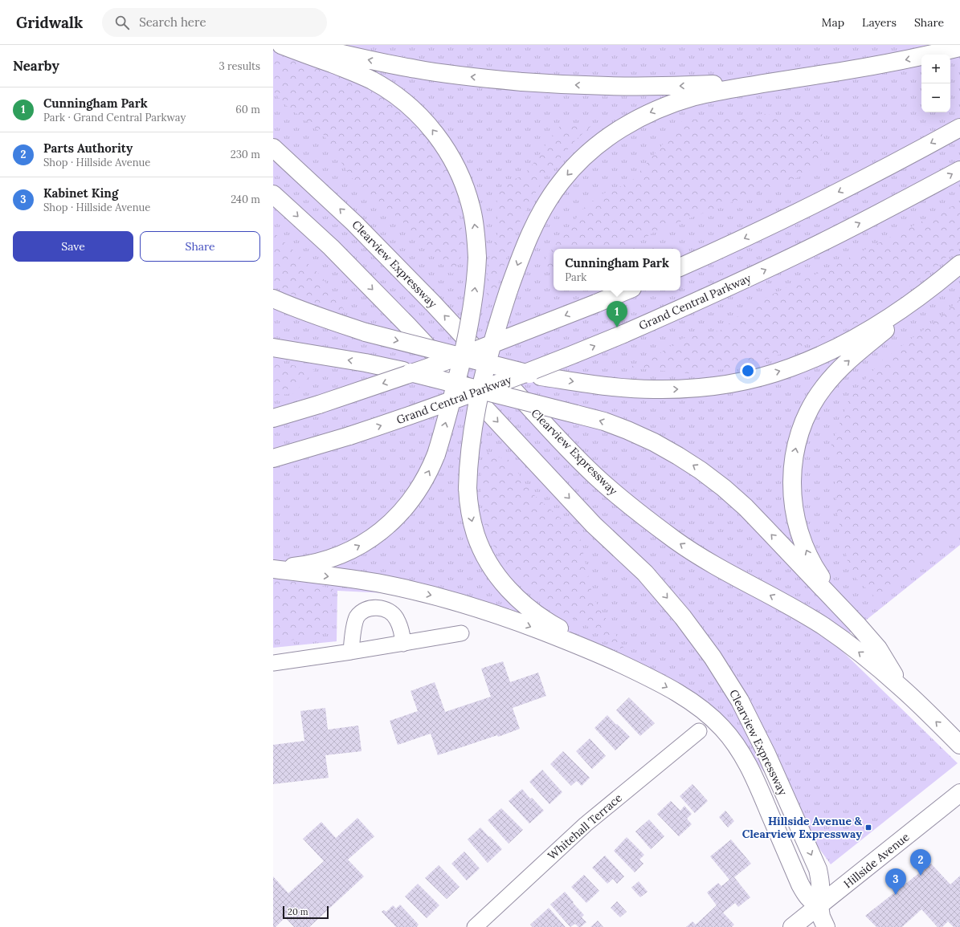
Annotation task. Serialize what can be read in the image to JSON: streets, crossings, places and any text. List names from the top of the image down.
{
  "streets": {
    "main road": ["Clearview Expressway", "Grand Central Parkway", "Hillside Avenue"],
    "street": ["Whitehall Terrace"]
  },
  "crossings": [
    ["Clearview Expressway", "Hillside Avenue"]
  ],
  "places": {
    "transit": ["Hillside Avenue & Clearview Expressway"]
  },
  "scale_bar": "20 m",
  "page": {
    "header": "Gridwalk",
    "search": "Search here",
    "nav": ["Map", "Layers", "Share"],
    "heading": ["Nearby", "3 results"],
    "map_buttons": ["+", "−"],
    "list": [
      {
        "mark": "1",
        "name": "Cunningham Park",
        "note": "Park · Grand Central Parkway",
        "value": "60 m"
      },
      {
        "mark": "2",
        "name": "Parts Authority",
        "note": "Shop · Hillside Avenue",
        "value": "230 m"
      },
      {
        "mark": "3",
        "name": "Kabinet King",
        "note": "Shop · Hillside Avenue",
        "value": "240 m"
      }
    ],
    "buttons": ["Save", "Share"],
    "popup": ["Cunningham Park", "Park"],
    "pins": ["1", "2", "3"],
    "scale": "20 m"
  }
}
